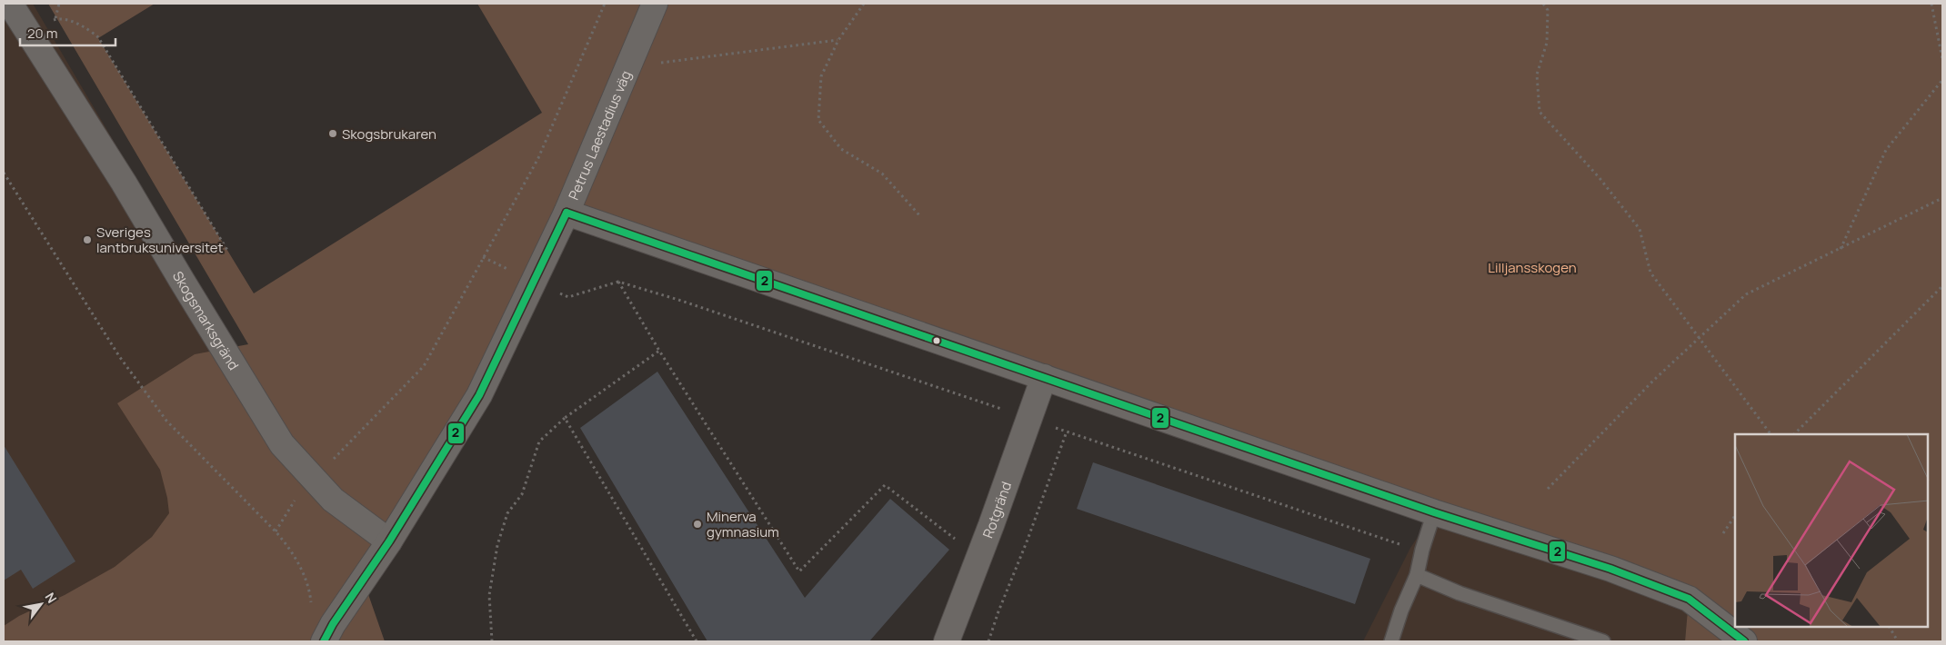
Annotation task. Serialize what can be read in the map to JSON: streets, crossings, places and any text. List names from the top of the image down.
{
  "streets": {
    "street": ["Petrus Laestadius väg", "Skogsmarksgränd", "Rotgränd"]
  },
  "crossings": [
    ["Petrus Laestadius väg", "Skogsmarksgränd"]
  ],
  "parks": ["Lilljansskogen"],
  "places": ["Skogsbrukaren", "Sveriges lantbruksuniversitet", "Minerva gymnasium"],
  "lines": ["transit line 2"],
  "scale_bar": "20 m",
  "north": "top right"
}
